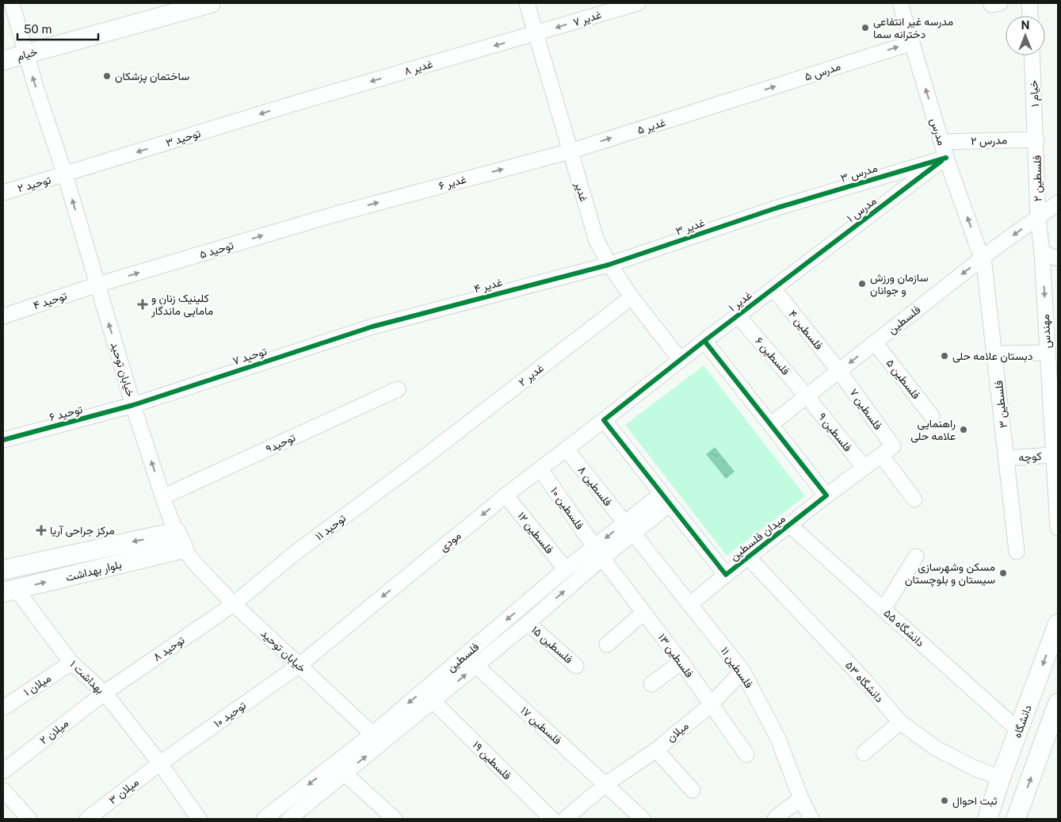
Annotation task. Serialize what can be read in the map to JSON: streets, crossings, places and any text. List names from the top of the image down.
{
  "streets": {
    "main road": [
      "خیام",
      "خیابان توحید",
      "بلوار بهداشت",
      "دانشگاه"
    ],
    "street": [
      "غدیر ۷",
      "غدیر ۸",
      "مدرس ۵",
      "خیام ۱",
      "غدیر ۵",
      "مدرس",
      "توحید ۳",
      "مدرس ۲",
      "مدرس ۳",
      "فلسطین ۲",
      "غدیر ۶",
      "توحید ۲",
      "غدیر",
      "مدرس ۱",
      "غدیر ۳",
      "توحید ۵",
      "غدیر ۴",
      "توحید ۴",
      "غدیر ۱",
      "فلسطین",
      "فلسطین ۴",
      "مهندس",
      "توحید ۷",
      "فلسطین ۶",
      "غدیر ۲",
      "فلسطین ۵",
      "فلسطین ۳",
      "فلسطین ۷",
      "توحید ۶",
      "فلسطین ۹",
      "توحید۹",
      "کوچه",
      "فلسطین ۸",
      "فلسطین ۱۰",
      "توحید ۱۱",
      "فلسطین ۱۲",
      "میدان فلسطین",
      "مودی",
      "دانشگاه ۵۵",
      "فلسطین ۱۵",
      "توحید ۸",
      "فلسطین ۱۳",
      "فلسطین ۱۱",
      "بهداشت ۱",
      "دانشگاه ۵۳",
      "میلان ۱",
      "توحید ۱۰",
      "فلسطین ۱۷",
      "میلان ۲",
      "میلان",
      "فلسطین ۱۹",
      "میلان ۳"
    ]
  },
  "crossings": [
    ["غدیر ۷", "غدیر ۸"],
    ["غدیر ۷", "غدیر"],
    ["خیام", "خیابان توحید"],
    ["غدیر ۸", "توحید ۳"],
    ["غدیر ۸", "غدیر"],
    ["مدرس ۵", "غدیر ۵"],
    ["مدرس ۵", "مدرس"],
    ["خیام ۱", "مدرس ۲"],
    ["خیام ۱", "فلسطین ۲"],
    ["غدیر ۵", "غدیر ۶"],
    ["غدیر ۵", "غدیر"],
    ["مدرس", "مدرس ۲"],
    ["مدرس", "مدرس ۳"],
    ["مدرس", "مدرس ۱"],
    ["مدرس", "فلسطین"],
    ["مدرس", "فلسطین ۳"],
    ["توحید ۳", "توحید ۲"],
    ["توحید ۳", "خیابان توحید"],
    ["مدرس ۲", "فلسطین ۲"],
    ["مدرس ۳", "مدرس ۱"],
    ["مدرس ۳", "غدیر ۳"],
    ["فلسطین ۲", "فلسطین"],
    ["فلسطین ۲", "مهندس"],
    ["غدیر ۶", "غدیر"],
    ["غدیر ۶", "توحید ۵"],
    ["توحید ۲", "خیابان توحید"],
    ["غدیر", "غدیر ۳"],
    ["غدیر", "غدیر ۴"],
    ["غدیر", "غدیر ۲"],
    ["مدرس ۱", "غدیر ۱"],
    ["غدیر ۳", "غدیر ۴"],
    ["توحید ۵", "توحید ۴"],
    ["توحید ۵", "خیابان توحید"],
    ["غدیر ۴", "توحید ۷"],
    ["توحید ۴", "خیابان توحید"],
    ["غدیر ۱", "فلسطین ۴"],
    ["غدیر ۱", "فلسطین ۶"],
    ["فلسطین", "فلسطین ۴"],
    ["فلسطین", "فلسطین ۶"],
    ["فلسطین", "خیابان توحید"],
    ["فلسطین", "فلسطین ۵"],
    ["فلسطین", "فلسطین ۳"],
    ["فلسطین", "فلسطین ۷"],
    ["فلسطین", "فلسطین ۹"],
    ["فلسطین", "فلسطین ۸"],
    ["فلسطین", "فلسطین ۱۰"],
    ["فلسطین", "فلسطین ۱۲"],
    ["فلسطین", "میدان فلسطین"],
    ["فلسطین", "فلسطین ۱۵"],
    ["فلسطین", "فلسطین ۱۳"],
    ["فلسطین", "فلسطین ۱۱"],
    ["فلسطین", "فلسطین ۱۷"],
    ["فلسطین", "فلسطین ۱۹"],
    ["فلسطین ۴", "فلسطین ۷"],
    ["مهندس", "کوچه"],
    ["توحید ۷", "خیابان توحید"],
    ["توحید ۷", "توحید ۶"],
    ["فلسطین ۶", "فلسطین ۹"],
    ["خیابان توحید", "توحید ۶"],
    ["خیابان توحید", "توحید۹"],
    ["خیابان توحید", "توحید ۱۱"],
    ["خیابان توحید", "مودی"],
    ["خیابان توحید", "بلوار بهداشت"],
    ["خیابان توحید", "توحید ۸"],
    ["خیابان توحید", "توحید ۱۰"],
    ["غدیر ۲", "توحید ۱۱"],
    ["فلسطین ۳", "کوچه"],
    ["فلسطین ۷", "میدان فلسطین"],
    ["فلسطین ۹", "میدان فلسطین"],
    ["فلسطین ۸", "مودی"],
    ["فلسطین ۸", "فلسطین ۱۱"],
    ["فلسطین ۱۰", "مودی"],
    ["فلسطین ۱۰", "فلسطین ۱۳"],
    ["توحید ۱۱", "توحید ۸"],
    ["فلسطین ۱۲", "مودی"],
    ["میدان فلسطین", "مودی"],
    ["میدان فلسطین", "دانشگاه ۵۵"],
    ["میدان فلسطین", "دانشگاه ۵۳"],
    ["مودی", "توحید ۱۰"],
    ["بلوار بهداشت", "بهداشت ۱"],
    ["دانشگاه ۵۵", "دانشگاه"],
    ["توحید ۸", "بهداشت ۱"],
    ["توحید ۸", "میلان ۲"],
    ["فلسطین ۱۳", "میلان"],
    ["فلسطین ۱۱", "میلان"],
    ["بهداشت ۱", "میلان ۱"],
    ["بهداشت ۱", "توحید ۱۰"],
    ["بهداشت ۱", "میلان ۲"],
    ["بهداشت ۱", "میلان ۳"],
    ["دانشگاه ۵۳", "دانشگاه"],
    ["توحید ۱۰", "میلان ۳"],
    ["فلسطین ۱۷", "میلان"]
  ],
  "one_way": [
    "غدیر ۷",
    "غدیر ۸",
    "مدرس ۵",
    "غدیر ۵",
    "مدرس",
    "توحید ۳",
    "غدیر ۶",
    "توحید ۵",
    "مهندس",
    "خیابان توحید",
    "مودی"
  ],
  "places": {
    "other": [
      "مدرسه غیر انتفاعی دخترانه سما",
      "ساختمان پزشکان",
      "سازمان ورزش و جوانان",
      "دبستان علامه حلی",
      "راهنمایی علامه حلی",
      "مسکن وشهرسازی سیستان و بلوچستان",
      "ثبت احوال"
    ],
    "health": ["کلینیک زنان و مامایی ماندگار", "مرکز جراحی آریا"]
  },
  "scale_bar": "50 m",
  "north": "top"
}
